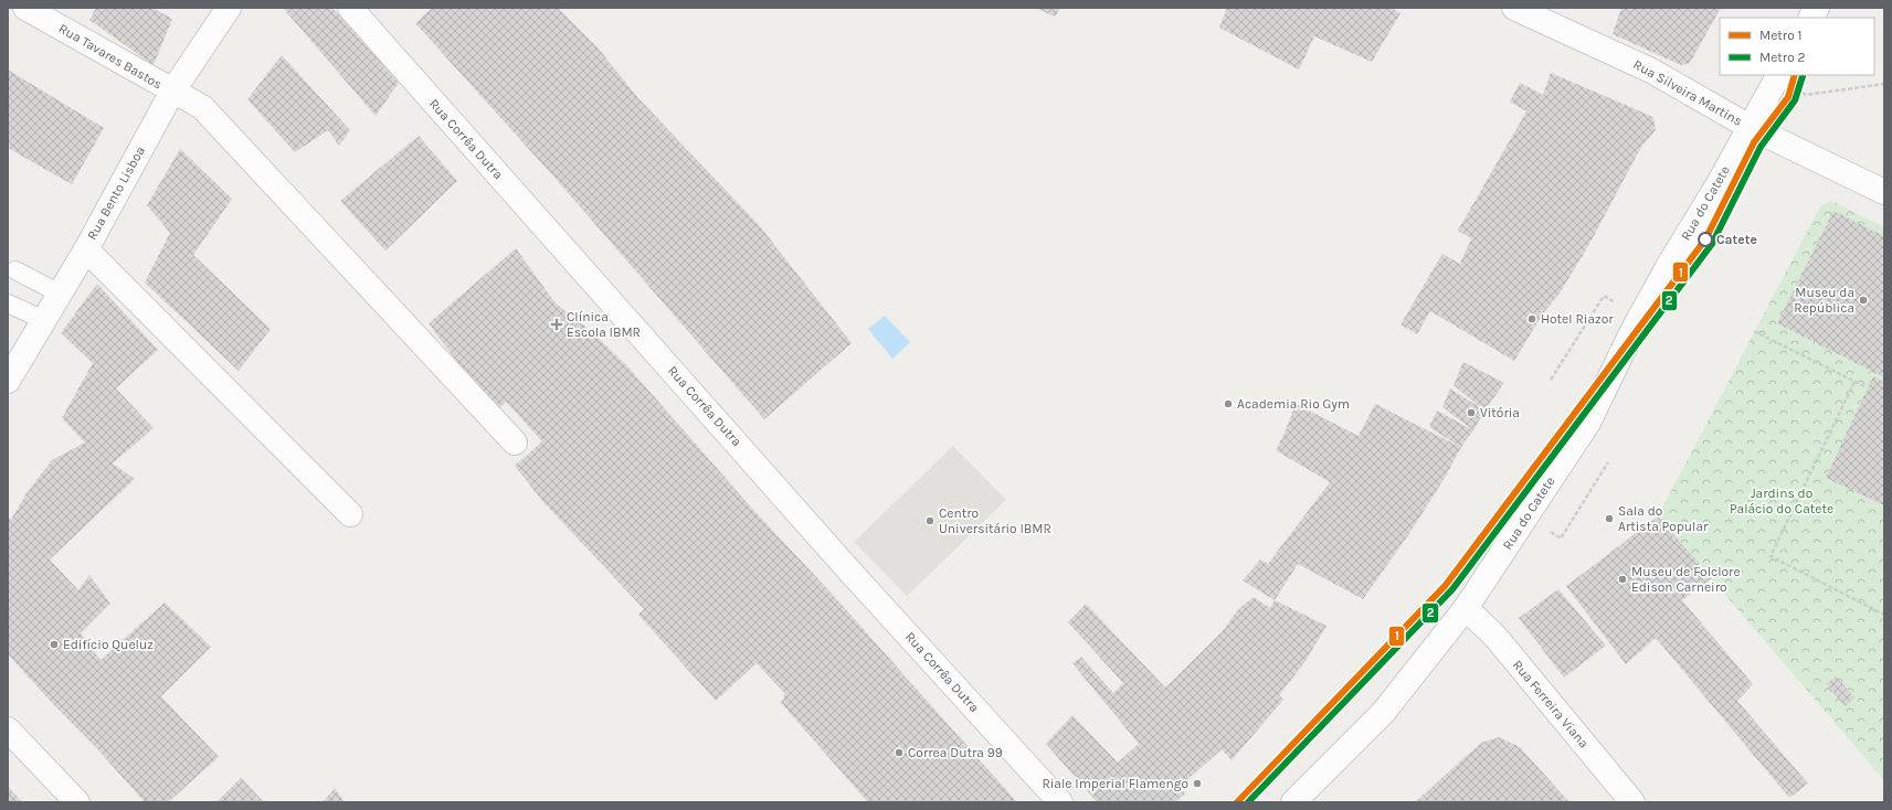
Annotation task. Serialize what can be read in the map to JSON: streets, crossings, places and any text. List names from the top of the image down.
{
  "streets": {
    "street": [
      "Rua Tavares Bastos",
      "Rua Silveira Martins",
      "Rua Corrêa Dutra",
      "Rua Bento Lisboa",
      "Rua do Catete",
      "Rua Ferreira Viana"
    ]
  },
  "crossings": [
    ["Rua Tavares Bastos", "Rua Bento Lisboa"],
    ["Rua Silveira Martins", "Rua do Catete"],
    ["Rua do Catete", "Rua Ferreira Viana"]
  ],
  "parks": ["Jardins do Palácio do Catete"],
  "places": {
    "other": [
      "Catete",
      "Museu da República",
      "Hotel Riazor",
      "Academia Rio Gym",
      "Vitória",
      "Sala do Artista Popular",
      "Centro Universitário IBMR",
      "Museu de Folclore Edison Carneiro",
      "Edifício Queluz",
      "Correa Dutra 99",
      "Riale Imperial Flamengo"
    ],
    "health": ["Clínica Escola IBMR"]
  },
  "lines": ["metro line 1", "metro line 2"],
  "legend": ["Metro 1", "Metro 2"]
}
